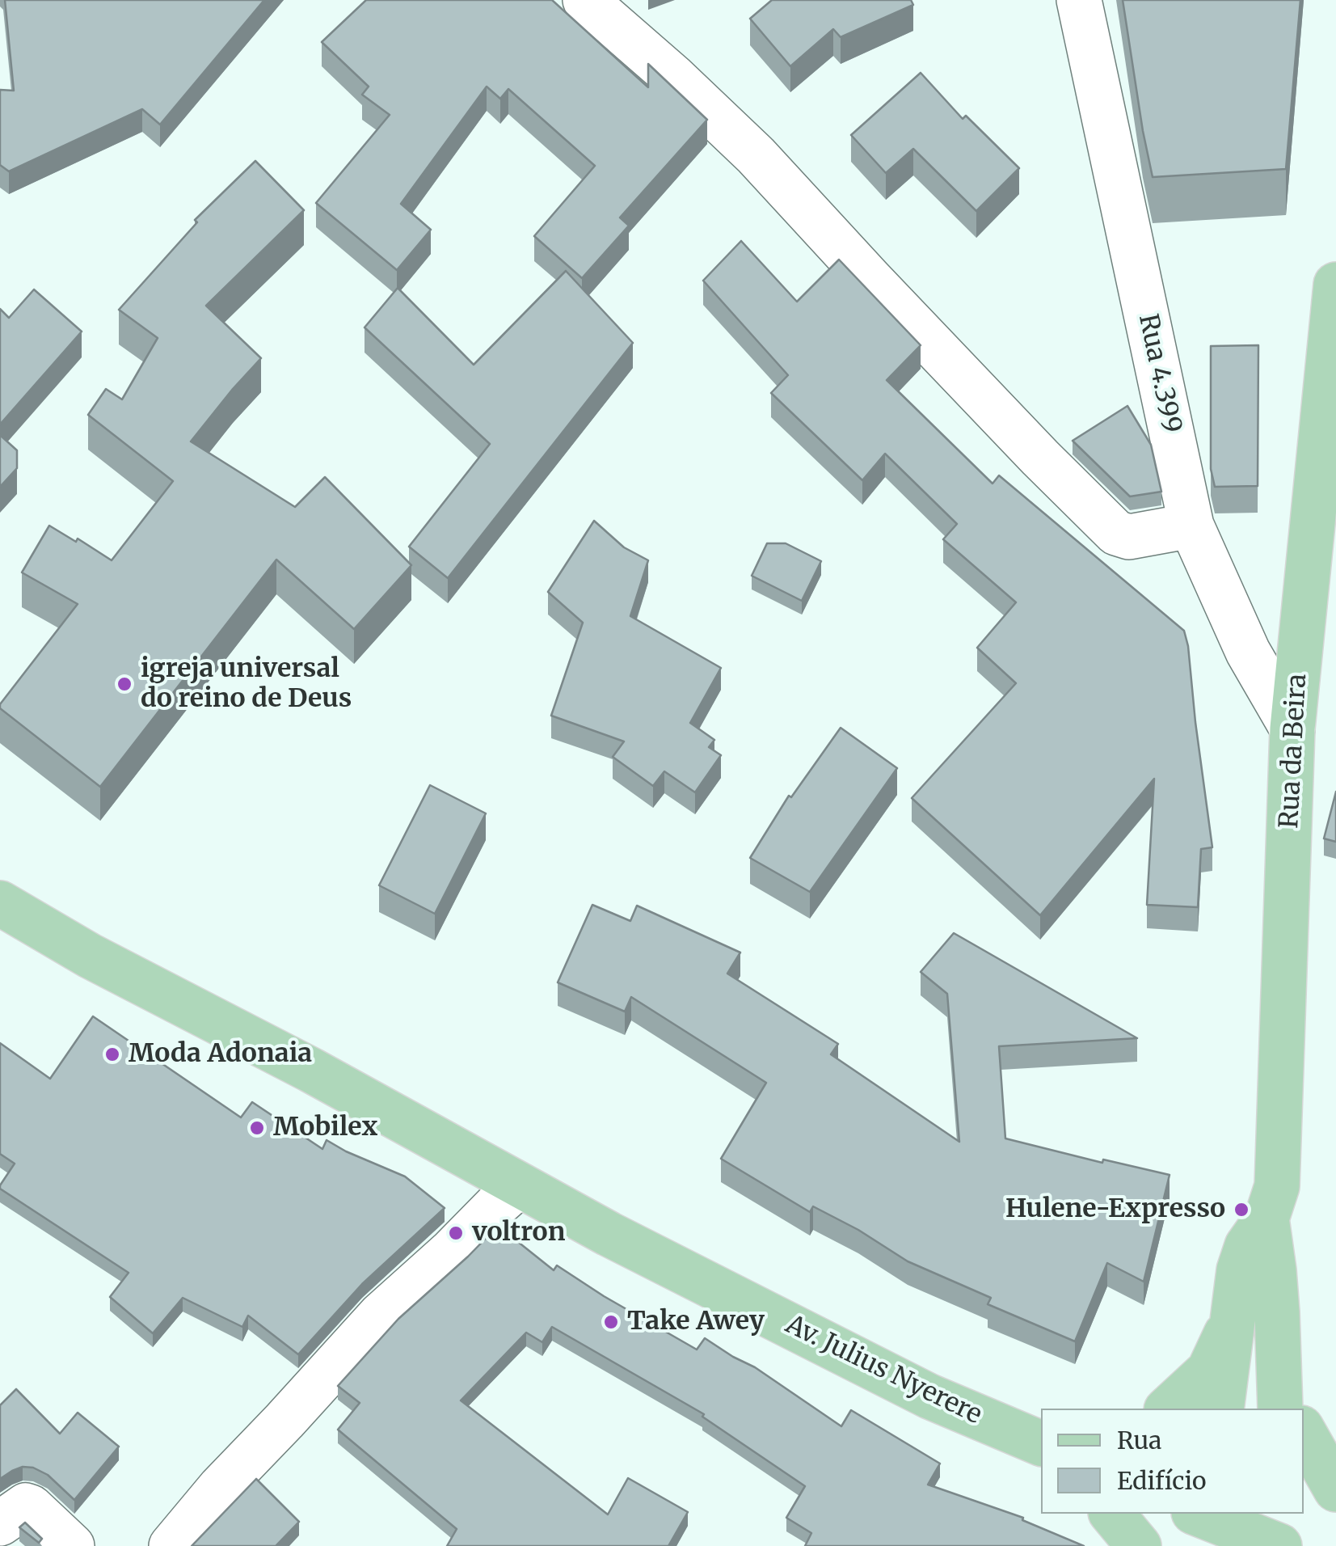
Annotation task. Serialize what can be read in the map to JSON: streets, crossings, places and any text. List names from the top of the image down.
{
  "streets": {
    "main road": ["Rua da Beira", "Av. Julius Nyerere"],
    "street": ["Rua 4.399"]
  },
  "crossings": [
    ["Rua 4.399", "Rua da Beira"]
  ],
  "places": [
    "igreja universal do reino de Deus",
    "Moda Adonaia",
    "Mobilex",
    "Hulene-Expresso",
    "voltron",
    "Take Awey"
  ],
  "legend": ["Rua", "Edifício"]
}
